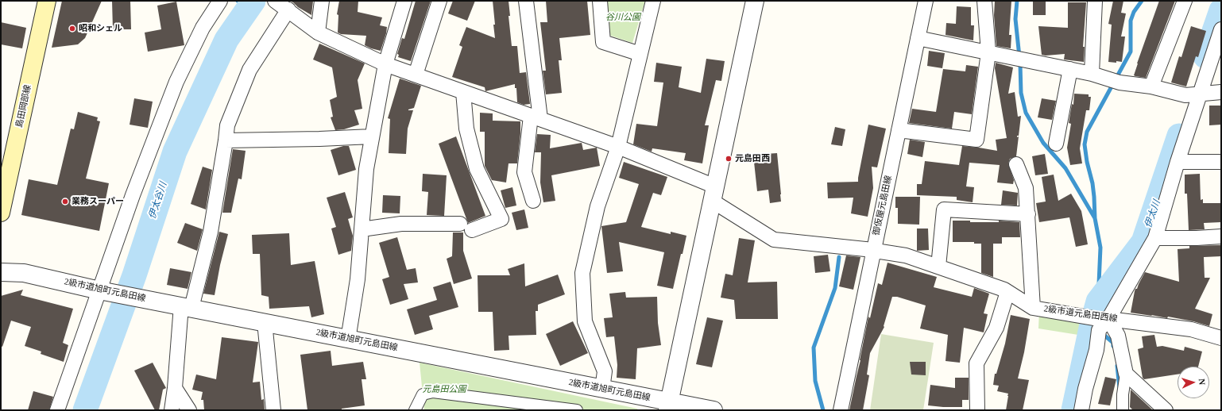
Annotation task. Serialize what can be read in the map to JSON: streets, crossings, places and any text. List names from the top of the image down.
{
  "streets": {
    "main road": ["島田岡部線"],
    "street": ["御仮屋元島田線", "2級市道旭町元島田線", "2級市道元島田西線"]
  },
  "crossings": [
    ["御仮屋元島田線", "2級市道元島田西線"]
  ],
  "water": ["伊太谷川", "伊太川"],
  "parks": ["谷川公園", "元島田公園"],
  "places": ["昭和シェル", "元島田西", "業務スーパー"],
  "north": "right"
}
